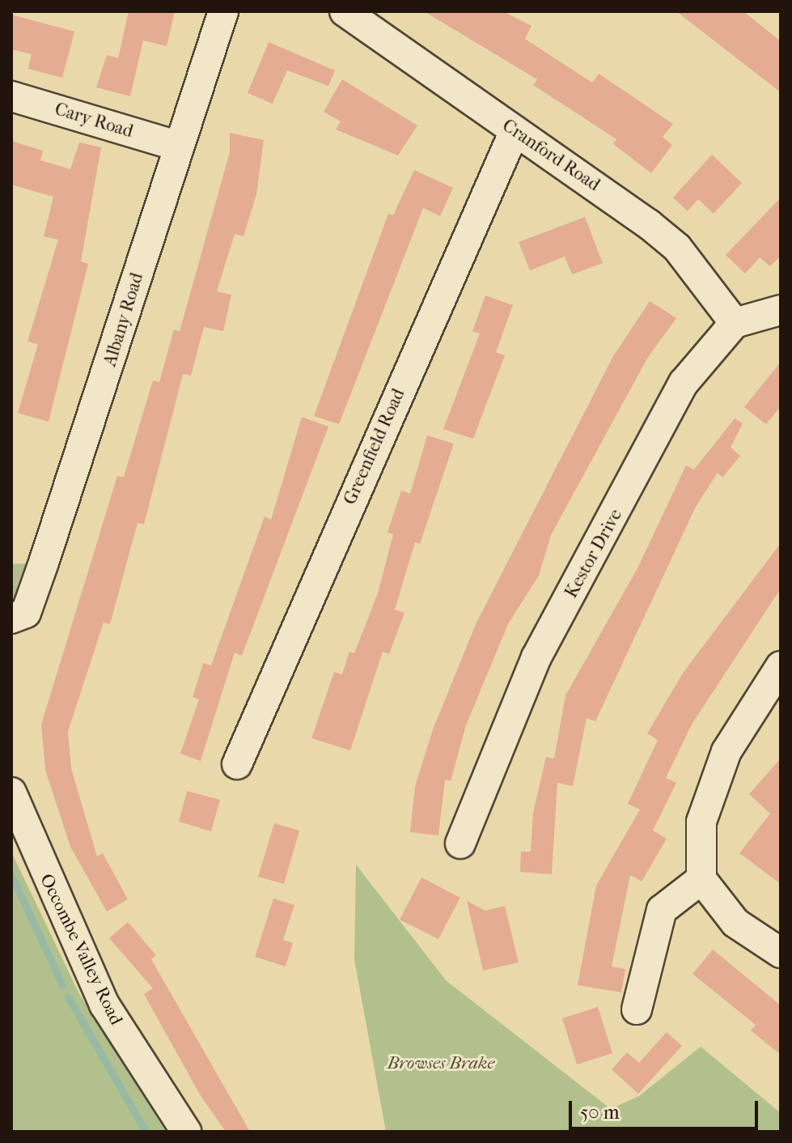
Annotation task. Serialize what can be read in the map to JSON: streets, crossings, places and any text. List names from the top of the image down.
{
  "streets": {
    "street": [
      "Cary Road",
      "Cranford Road",
      "Albany Road",
      "Greenfield Road",
      "Kestor Drive",
      "Occombe Valley Road"
    ]
  },
  "crossings": [
    ["Cary Road", "Albany Road"],
    ["Cranford Road", "Greenfield Road"],
    ["Cranford Road", "Kestor Drive"]
  ],
  "parks": ["Browses Brake"],
  "scale_bar": "50 m"
}
